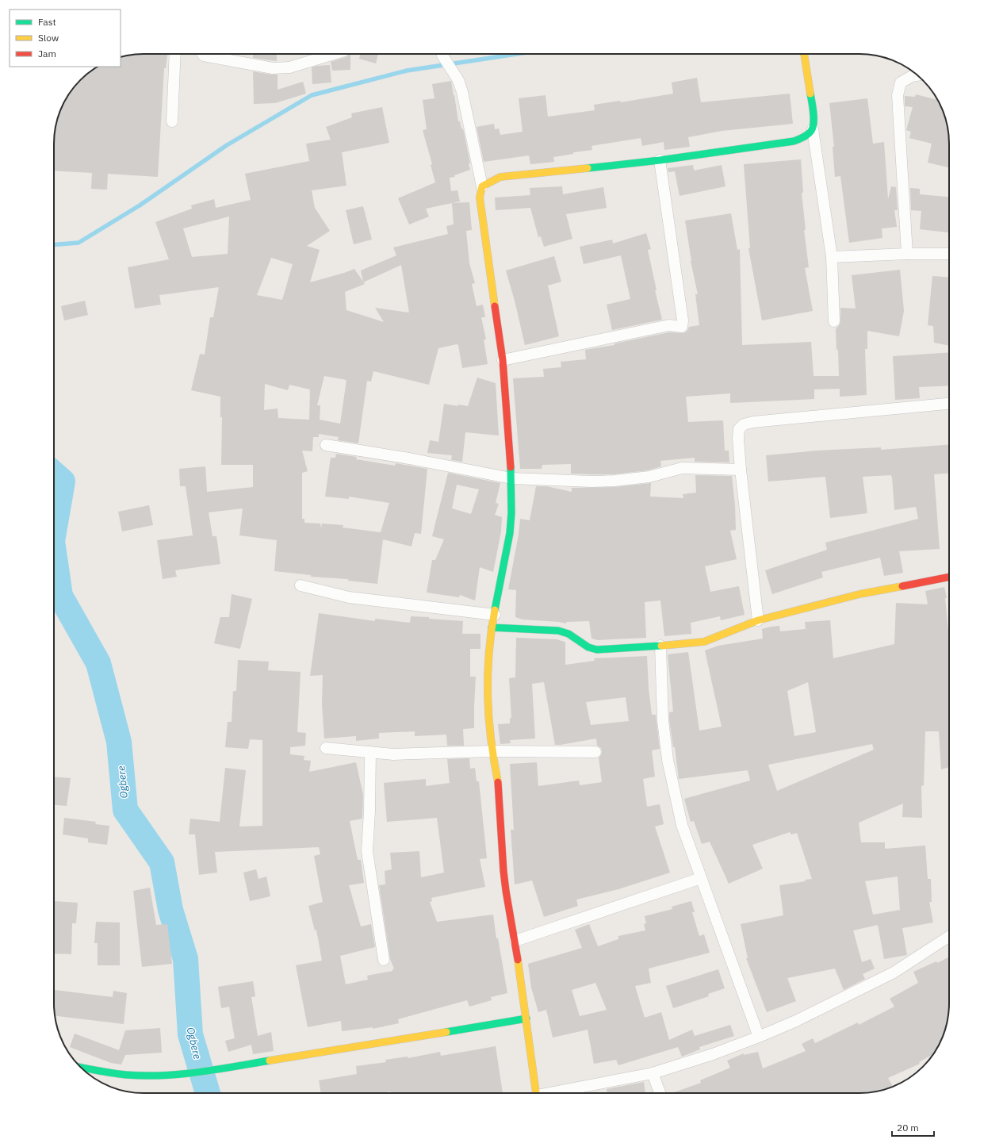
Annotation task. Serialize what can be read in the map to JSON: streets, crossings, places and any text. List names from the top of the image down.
{
  "water": ["Ogbere"],
  "legend": ["Fast", "Slow", "Jam"],
  "scale_bar": "20 m"
}
